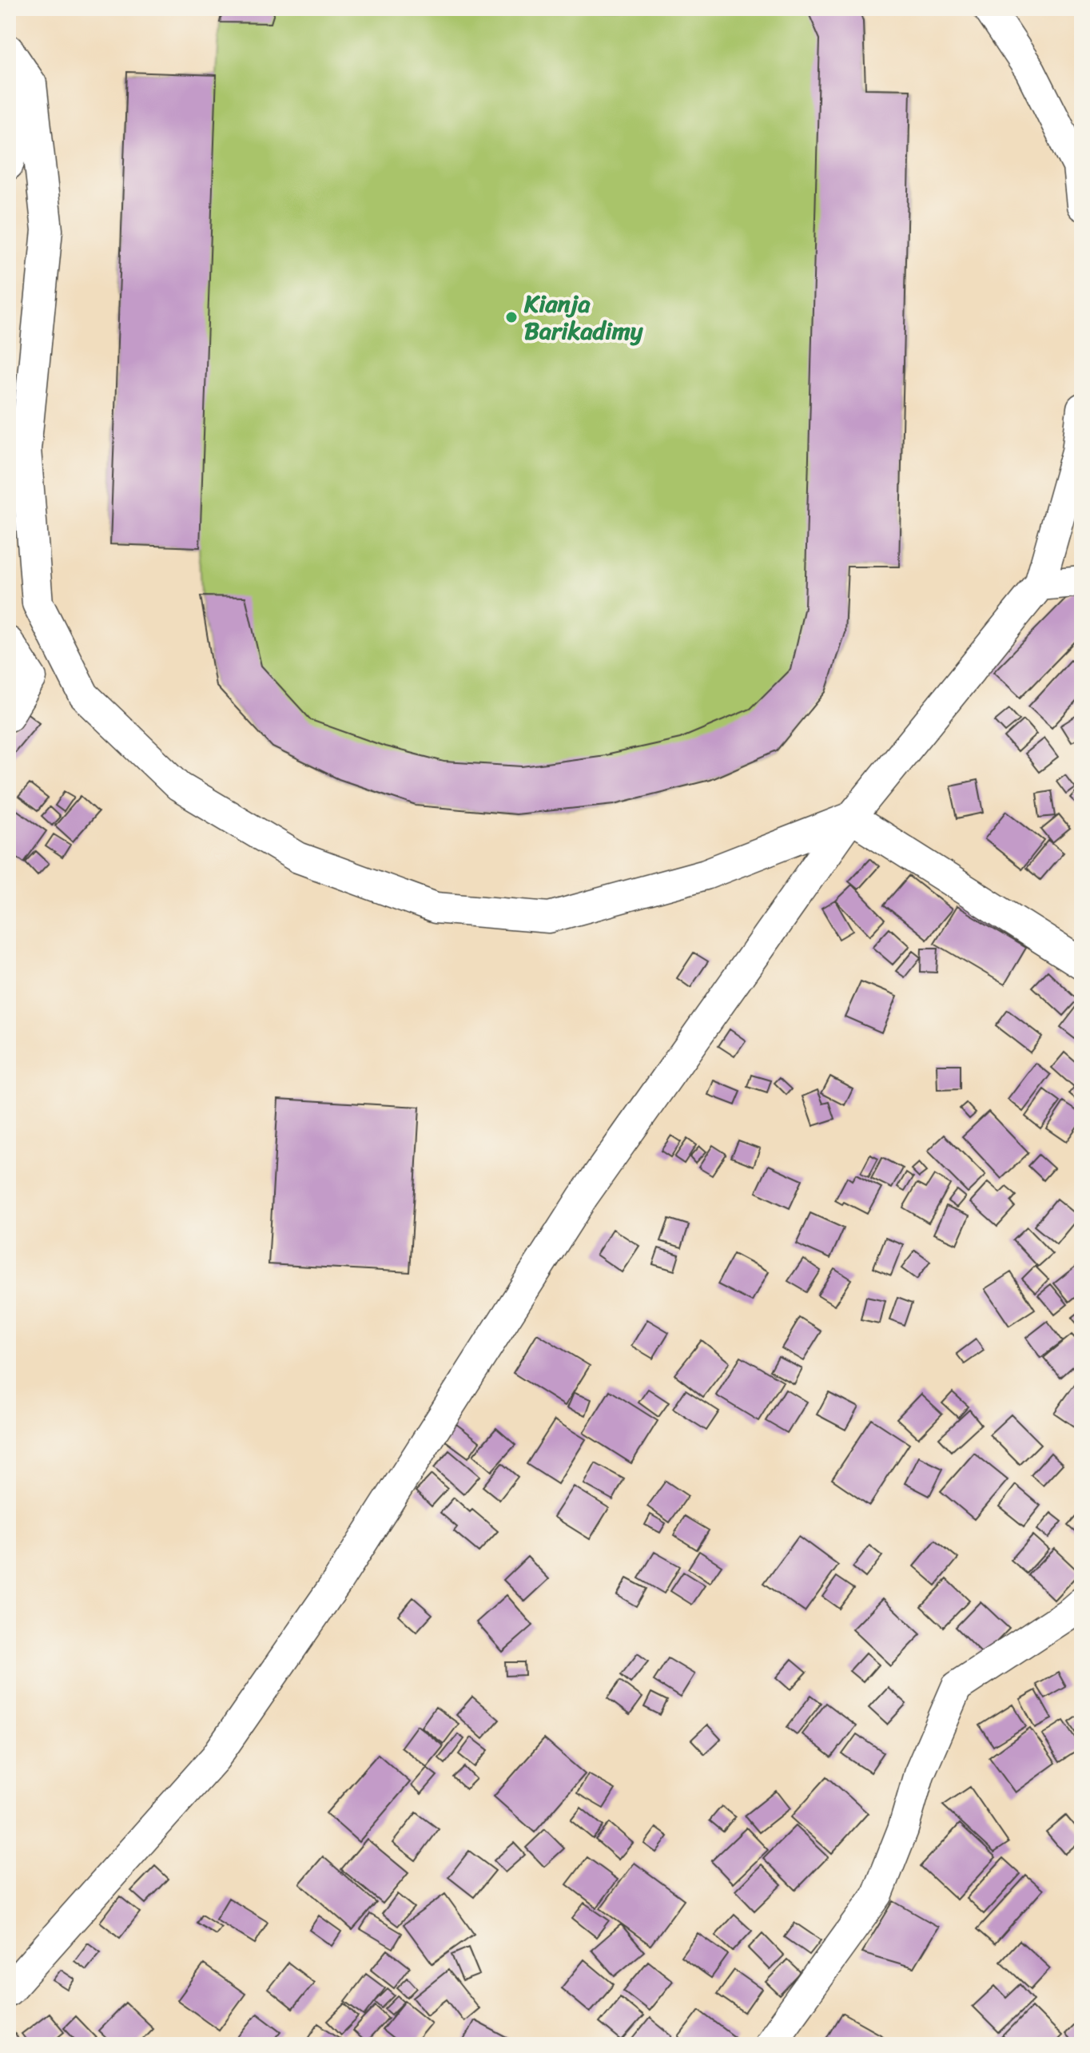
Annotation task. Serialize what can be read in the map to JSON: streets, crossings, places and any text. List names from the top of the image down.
{
  "places": ["Kianja Barikadimy"]
}
